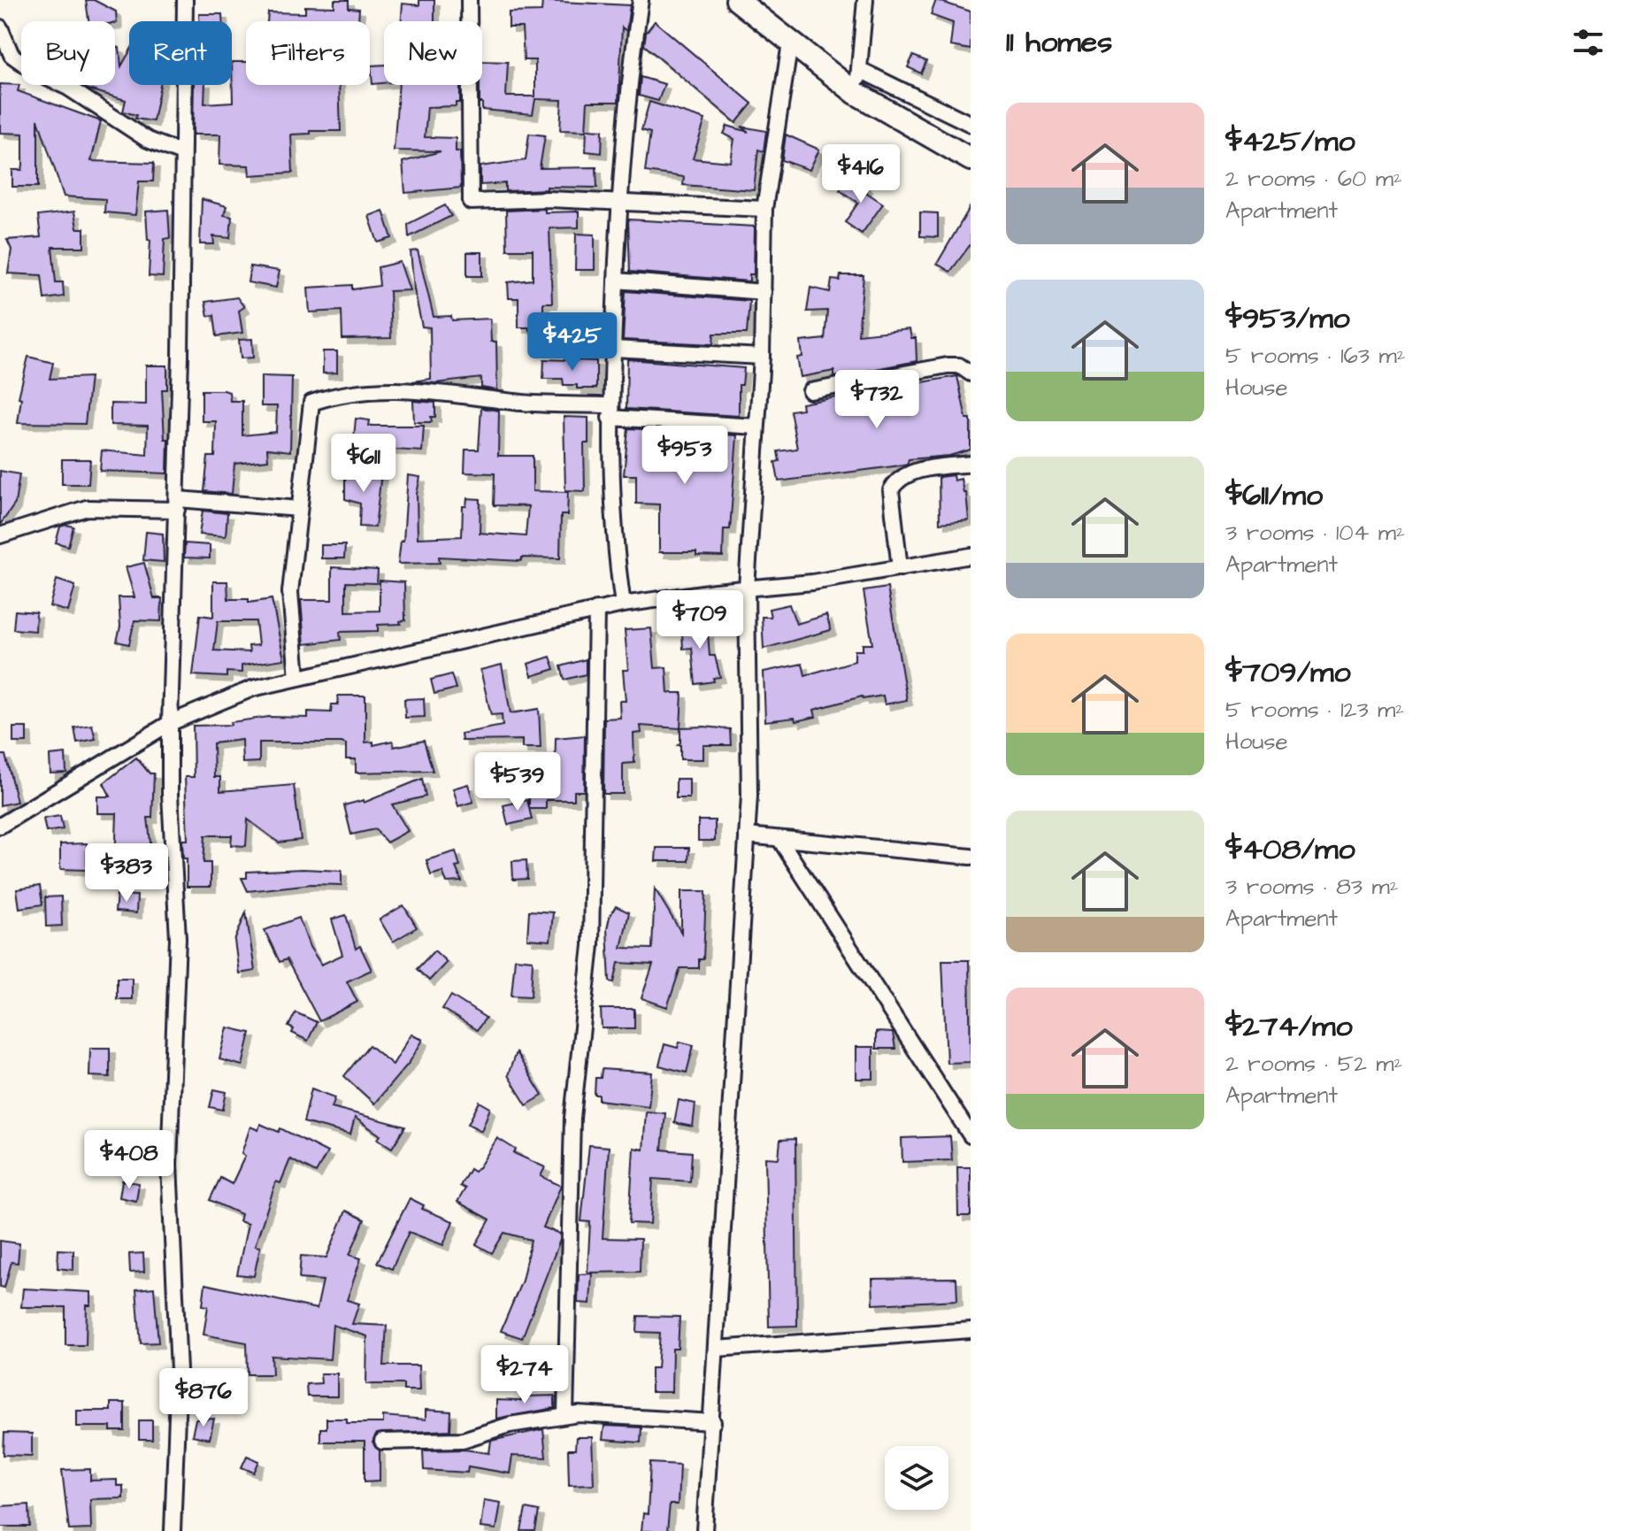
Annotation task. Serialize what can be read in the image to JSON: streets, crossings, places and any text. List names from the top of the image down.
{
  "page": {
    "heading": "11 homes",
    "chip": [
      "Buy",
      "Rent",
      "Filters",
      "New"
    ],
    "list": [
      {
        "name": "$425/mo",
        "note": "2 rooms · 60 m² · Apartment"
      },
      {
        "name": "$953/mo",
        "note": "5 rooms · 163 m² · House"
      },
      {
        "name": "$611/mo",
        "note": "3 rooms · 104 m² · Apartment"
      },
      {
        "name": "$709/mo",
        "note": "5 rooms · 123 m² · House"
      },
      {
        "name": "$408/mo",
        "note": "3 rooms · 83 m² · Apartment"
      },
      {
        "name": "$274/mo",
        "note": "2 rooms · 52 m² · Apartment"
      }
    ],
    "price": [
      "$416",
      "$425",
      "$732",
      "$953",
      "$611",
      "$709",
      "$539",
      "$383",
      "$408",
      "$274",
      "$876"
    ]
  }
}
